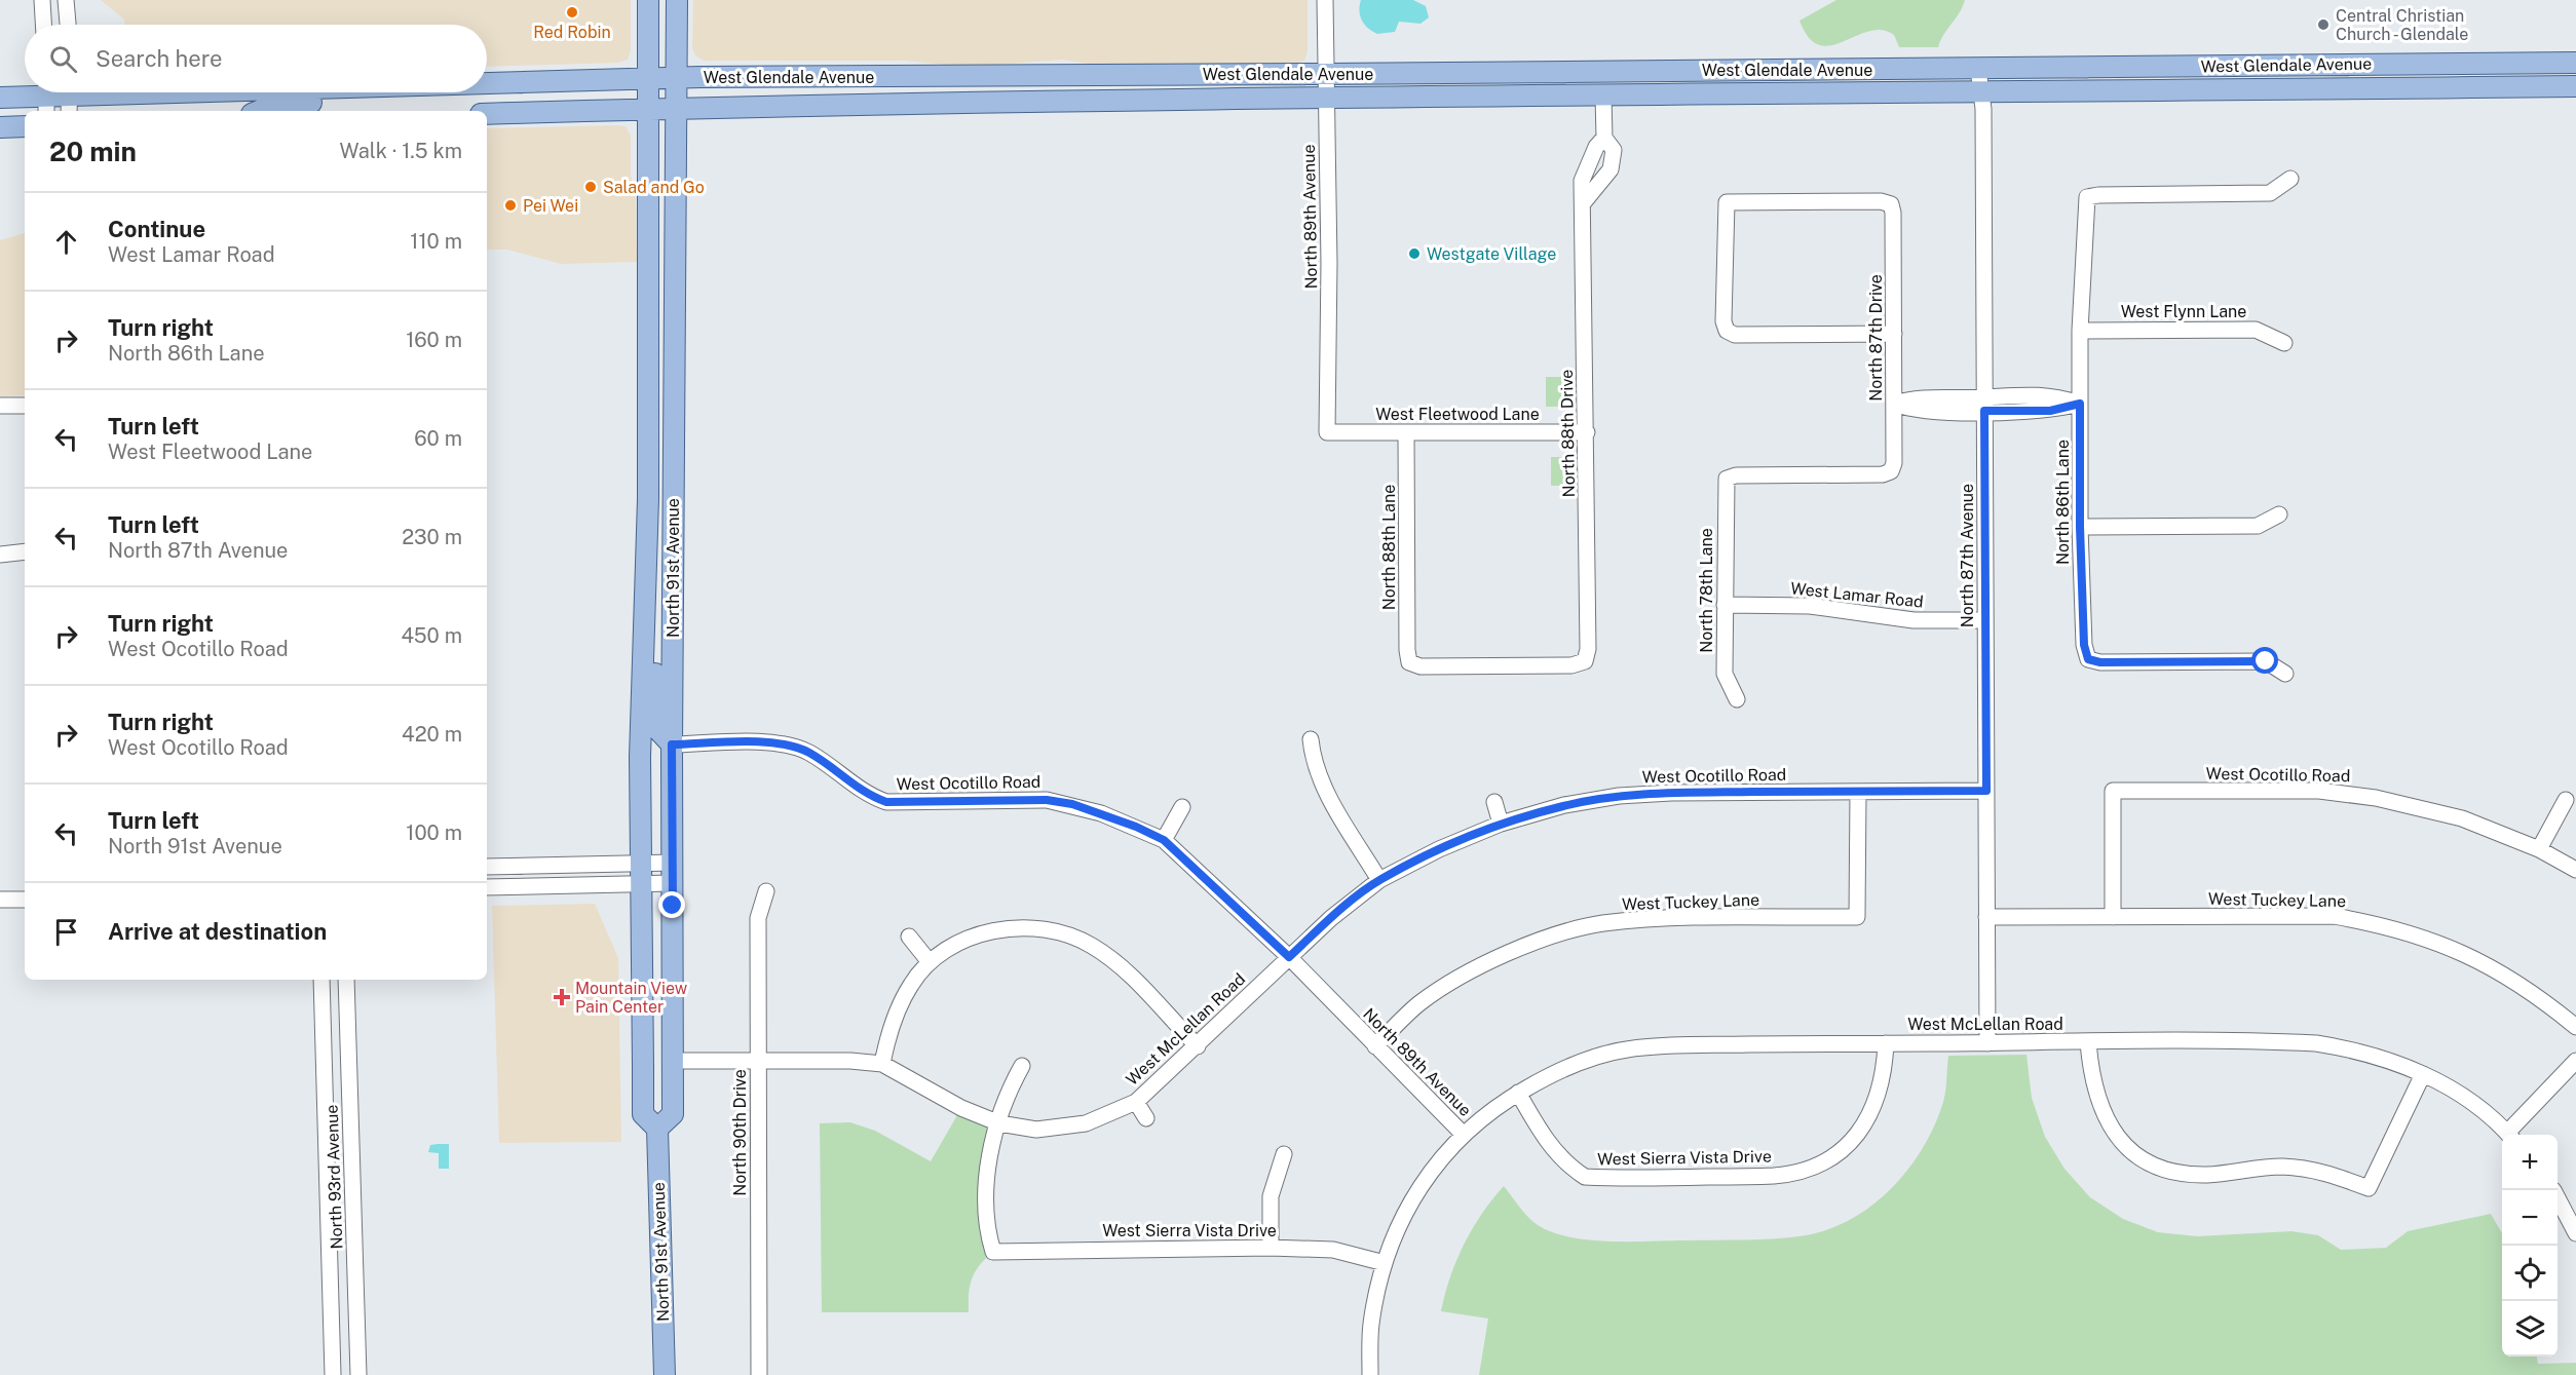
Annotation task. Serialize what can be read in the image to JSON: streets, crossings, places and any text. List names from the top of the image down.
{
  "streets": {
    "main road": ["West Glendale Avenue", "North 91st Avenue"],
    "street": [
      "North 89th Avenue",
      "West Flynn Lane",
      "North 87th Drive",
      "West Fleetwood Lane",
      "North 88th Drive",
      "North 86th Lane",
      "North 88th Lane",
      "North 87th Avenue",
      "North 78th Lane",
      "West Lamar Road",
      "West Ocotillo Road",
      "West Tuckey Lane",
      "West McLellan Road",
      "North 90th Drive",
      "West Sierra Vista Drive",
      "North 93rd Avenue"
    ]
  },
  "crossings": [
    ["West Glendale Avenue", "North 89th Avenue"],
    ["West Glendale Avenue", "North 87th Avenue"],
    ["West Glendale Avenue", "North 91st Avenue"],
    ["North 89th Avenue", "West Fleetwood Lane"],
    ["North 89th Avenue", "West Ocotillo Road"],
    ["North 89th Avenue", "West Tuckey Lane"],
    ["North 89th Avenue", "West McLellan Road"],
    ["North 89th Avenue", "West Sierra Vista Drive"],
    ["West Flynn Lane", "North 86th Lane"],
    ["North 87th Drive", "North 78th Lane"],
    ["West Fleetwood Lane", "North 88th Drive"],
    ["West Fleetwood Lane", "North 88th Lane"],
    ["North 88th Drive", "North 88th Lane"],
    ["North 87th Avenue", "West Lamar Road"],
    ["North 87th Avenue", "West Ocotillo Road"],
    ["North 87th Avenue", "West Tuckey Lane"],
    ["North 87th Avenue", "West McLellan Road"],
    ["North 91st Avenue", "West Ocotillo Road"],
    ["North 91st Avenue", "West McLellan Road"],
    ["North 78th Lane", "West Lamar Road"],
    ["West Ocotillo Road", "West Tuckey Lane"],
    ["West Ocotillo Road", "West McLellan Road"],
    ["West McLellan Road", "North 90th Drive"],
    ["West McLellan Road", "West Sierra Vista Drive"]
  ],
  "places": {
    "other": [
      "Red Robin",
      "Central Christian Church - Glendale",
      "Salad and Go",
      "Pei Wei",
      "Westgate Village"
    ],
    "health": ["Mountain View Pain Center"]
  },
  "page": {
    "search": "Search here",
    "heading": ["20 min", "Walk · 1.5 km"],
    "list": [
      ["Continue", "West Lamar Road", "110 m"],
      ["Turn right", "North 86th Lane", "160 m"],
      ["Turn left", "West Fleetwood Lane", "60 m"],
      ["Turn left", "North 87th Avenue", "230 m"],
      ["Turn right", "West Ocotillo Road", "450 m"],
      ["Turn right", "West Ocotillo Road", "420 m"],
      ["Turn left", "North 91st Avenue", "100 m"],
      "Arrive at destination"
    ],
    "map_buttons": ["+", "−"]
  }
}
